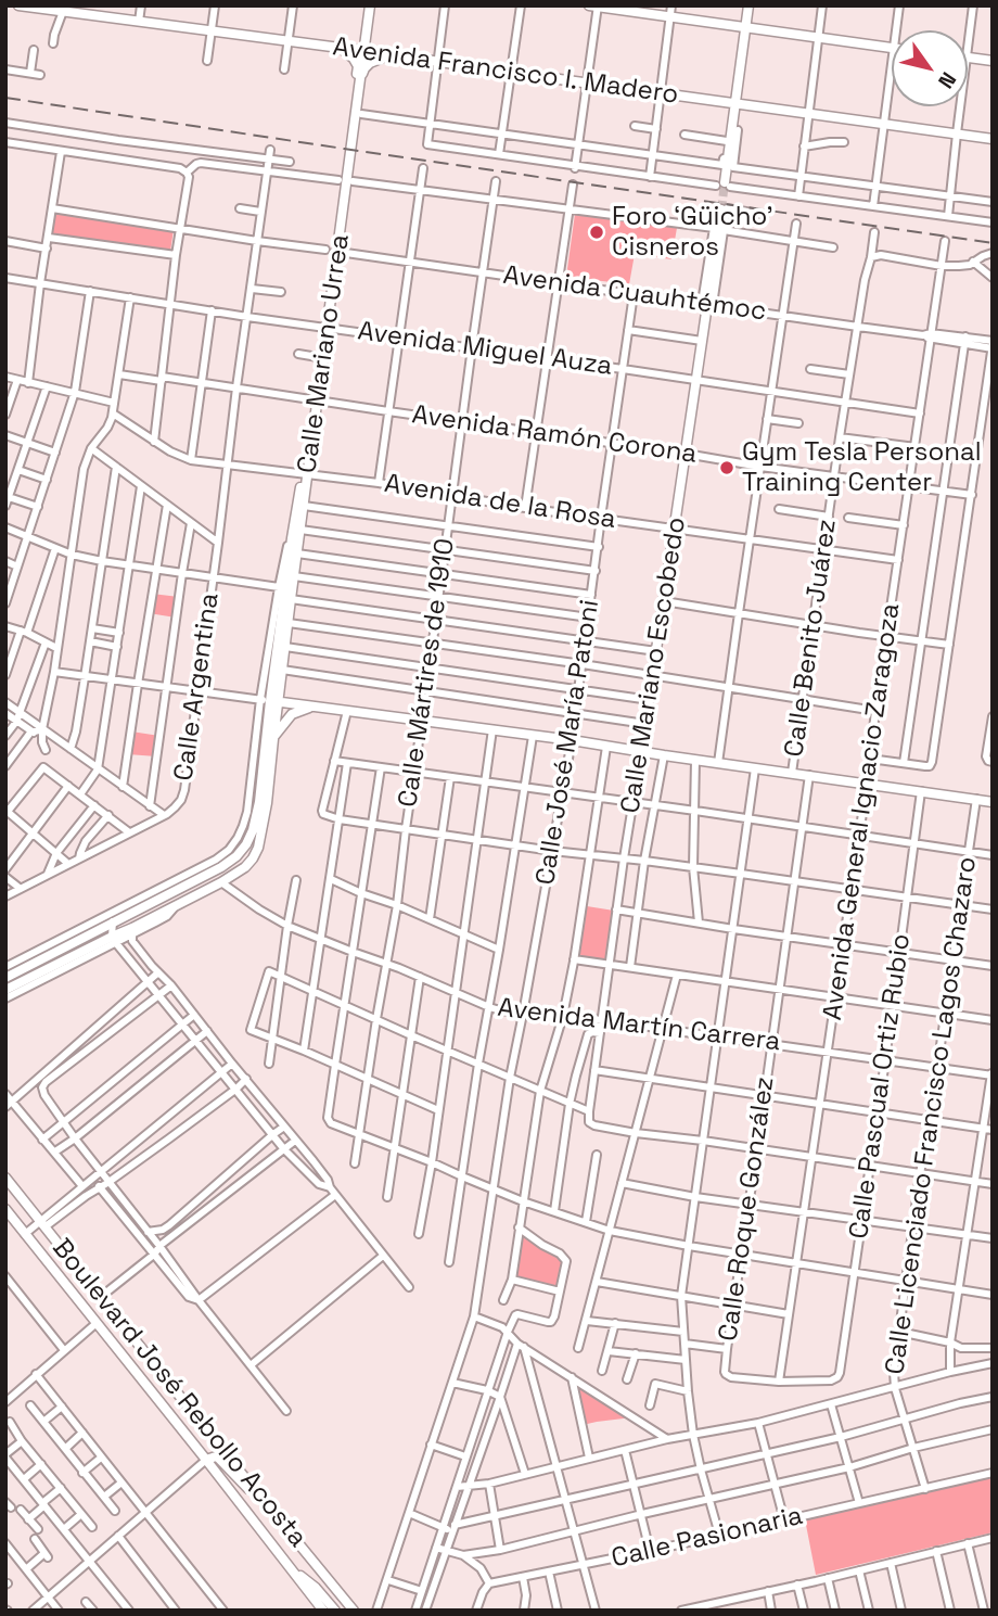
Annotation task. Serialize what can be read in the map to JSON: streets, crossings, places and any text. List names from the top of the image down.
{
  "streets": {
    "main road": [
      "Avenida Francisco I. Madero",
      "Calle Mariano Urrea",
      "Calle Mariano Escobedo",
      "Boulevard José Rebollo Acosta"
    ],
    "street": [
      "Avenida Cuauhtémoc",
      "Avenida Miguel Auza",
      "Avenida Ramón Corona",
      "Avenida de la Rosa",
      "Calle Benito Juárez",
      "Calle Mártires de 1910",
      "Calle Argentina",
      "Calle José María Patoni",
      "Avenida General Ignacio Zaragoza",
      "Avenida Martín Carrera",
      "Calle Pascual Ortiz Rubio",
      "Calle Licenciado Francisco Lagos Chazaro",
      "Calle Roque González",
      "Calle Pasionaria"
    ]
  },
  "crossings": [
    ["Avenida Francisco I. Madero", "Calle Mariano Urrea"],
    ["Avenida Cuauhtémoc", "Calle Benito Juárez"],
    ["Avenida Cuauhtémoc", "Calle Mariano Escobedo"],
    ["Avenida Cuauhtémoc", "Calle Mártires de 1910"],
    ["Avenida Cuauhtémoc", "Calle José María Patoni"],
    ["Avenida Cuauhtémoc", "Avenida General Ignacio Zaragoza"],
    ["Avenida Miguel Auza", "Calle Mariano Urrea"],
    ["Avenida Miguel Auza", "Calle Benito Juárez"],
    ["Avenida Miguel Auza", "Calle Mariano Escobedo"],
    ["Avenida Miguel Auza", "Calle Mártires de 1910"],
    ["Avenida Miguel Auza", "Calle Argentina"],
    ["Avenida Miguel Auza", "Calle José María Patoni"],
    ["Avenida Miguel Auza", "Avenida General Ignacio Zaragoza"],
    ["Calle Mariano Urrea", "Avenida Ramón Corona"],
    ["Calle Mariano Urrea", "Avenida de la Rosa"],
    ["Avenida Ramón Corona", "Calle Benito Juárez"],
    ["Avenida Ramón Corona", "Calle Mariano Escobedo"],
    ["Avenida Ramón Corona", "Calle Mártires de 1910"],
    ["Avenida Ramón Corona", "Calle Argentina"],
    ["Avenida Ramón Corona", "Calle José María Patoni"],
    ["Avenida Ramón Corona", "Avenida General Ignacio Zaragoza"],
    ["Avenida de la Rosa", "Calle Benito Juárez"],
    ["Avenida de la Rosa", "Calle Mariano Escobedo"],
    ["Avenida de la Rosa", "Calle Mártires de 1910"],
    ["Avenida de la Rosa", "Calle Argentina"],
    ["Avenida de la Rosa", "Calle José María Patoni"],
    ["Avenida de la Rosa", "Avenida General Ignacio Zaragoza"],
    ["Calle Mariano Escobedo", "Avenida Martín Carrera"],
    ["Calle Mártires de 1910", "Avenida Martín Carrera"],
    ["Calle José María Patoni", "Avenida Martín Carrera"],
    ["Avenida General Ignacio Zaragoza", "Avenida Martín Carrera"],
    ["Avenida General Ignacio Zaragoza", "Calle Pascual Ortiz Rubio"],
    ["Avenida General Ignacio Zaragoza", "Calle Roque González"],
    ["Avenida Martín Carrera", "Calle Pascual Ortiz Rubio"],
    ["Avenida Martín Carrera", "Calle Licenciado Francisco Lagos Chazaro"],
    ["Avenida Martín Carrera", "Calle Roque González"],
    ["Calle Pascual Ortiz Rubio", "Calle Roque González"]
  ],
  "places": ["Foro ‘Güicho’ Cisneros", "Gym Tesla Personal Training Center"],
  "north": "bottom right"
}
